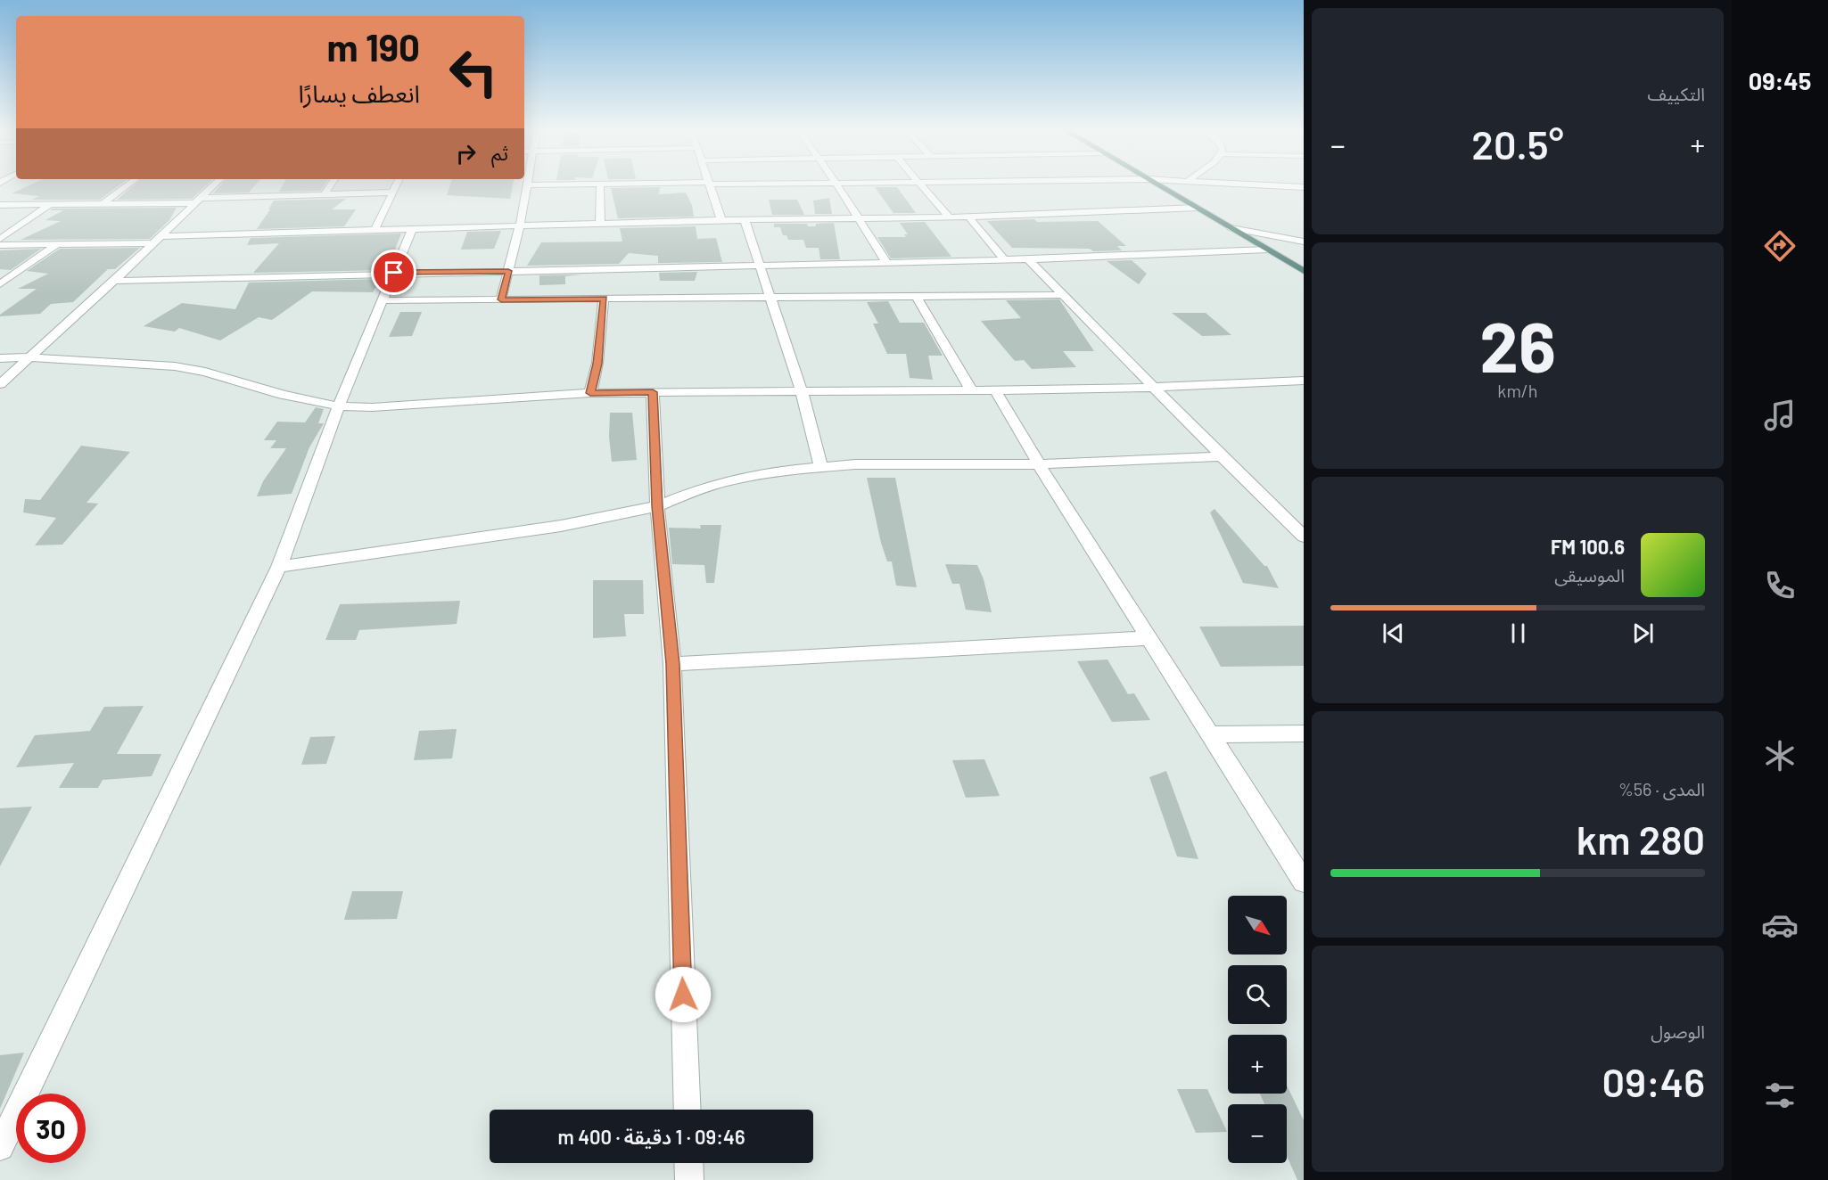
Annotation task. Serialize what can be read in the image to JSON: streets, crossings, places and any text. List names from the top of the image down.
{
  "north": "bottom right",
  "page": {
    "tabs": "09:45",
    "tile": [
      "التكييف",
      ["26", "km/h"],
      ["المدى · 56%", "280 km"],
      ["الوصول", "09:46"]
    ],
    "turn": ["190 m", "انعطف يسارًا"],
    "heat": ["−", "20.5°", "+"],
    "then": "ثم",
    "song": ["100.6 FM", "الموسيقى"],
    "map_buttons": ["+", "−"],
    "limit": "30",
    "trip": "09:46 · 1 دقيقة · 400 m"
  }
}
